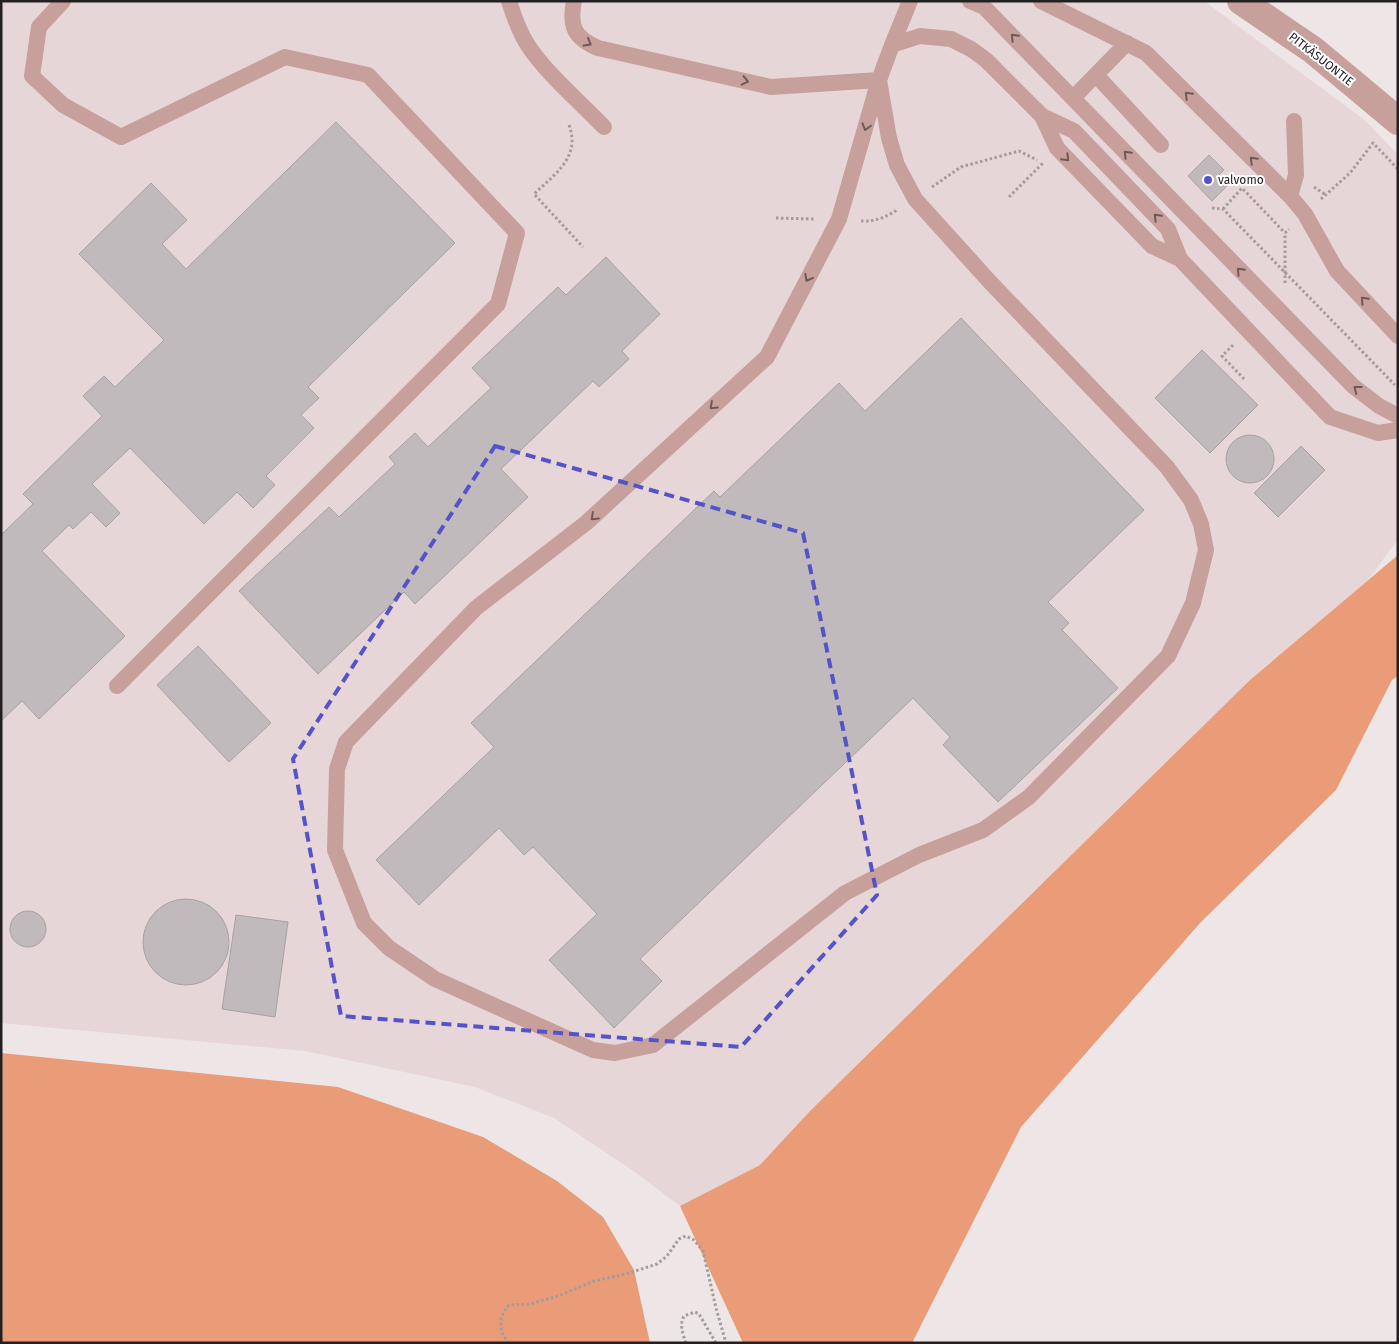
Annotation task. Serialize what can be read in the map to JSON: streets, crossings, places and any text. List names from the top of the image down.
{
  "streets": {
    "street": ["PITKÄSUONTIE"]
  },
  "places": ["valvomo"]
}
